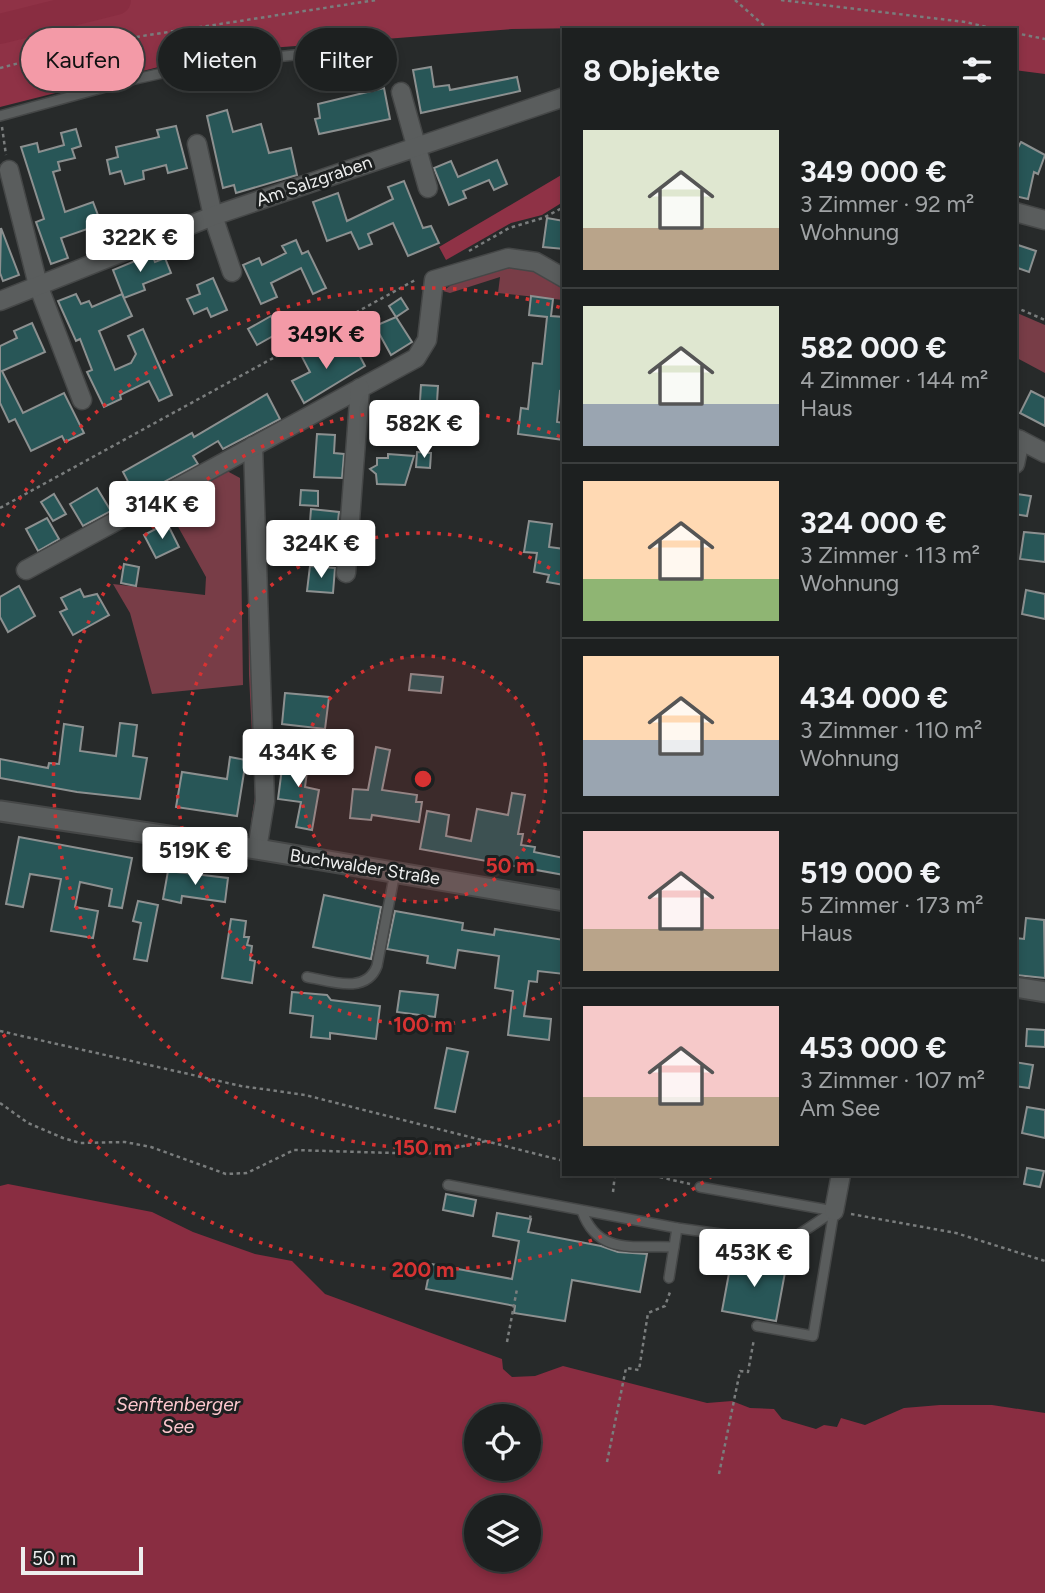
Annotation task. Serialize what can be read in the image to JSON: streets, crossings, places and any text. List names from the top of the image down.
{
  "streets": {
    "street": ["Am Salzgraben", "Buchwalder Straße"]
  },
  "water": ["Senftenberger See"],
  "scale_bar": "50 m",
  "page": {
    "chip": ["Kaufen", "Mieten", "Filter"],
    "heading": "8 Objekte",
    "list": [
      {
        "name": "349 000 €",
        "note": "3 Zimmer · 92 m² · Wohnung"
      },
      {
        "name": "582 000 €",
        "note": "4 Zimmer · 144 m² · Haus"
      },
      {
        "name": "324 000 €",
        "note": "3 Zimmer · 113 m² · Wohnung"
      },
      {
        "name": "434 000 €",
        "note": "3 Zimmer · 110 m² · Wohnung"
      },
      {
        "name": "519 000 €",
        "note": "5 Zimmer · 173 m² · Haus"
      },
      {
        "name": "453 000 €",
        "note": "3 Zimmer · 107 m² · Am See"
      }
    ],
    "price": [
      "322K €",
      "349K €",
      "582K €",
      "314K €",
      "324K €",
      "434K €",
      "519K €",
      "453K €"
    ],
    "scale": "50 m"
  },
  "rings": [
    "50 m",
    "100 m",
    "150 m",
    "200 m"
  ]
}
